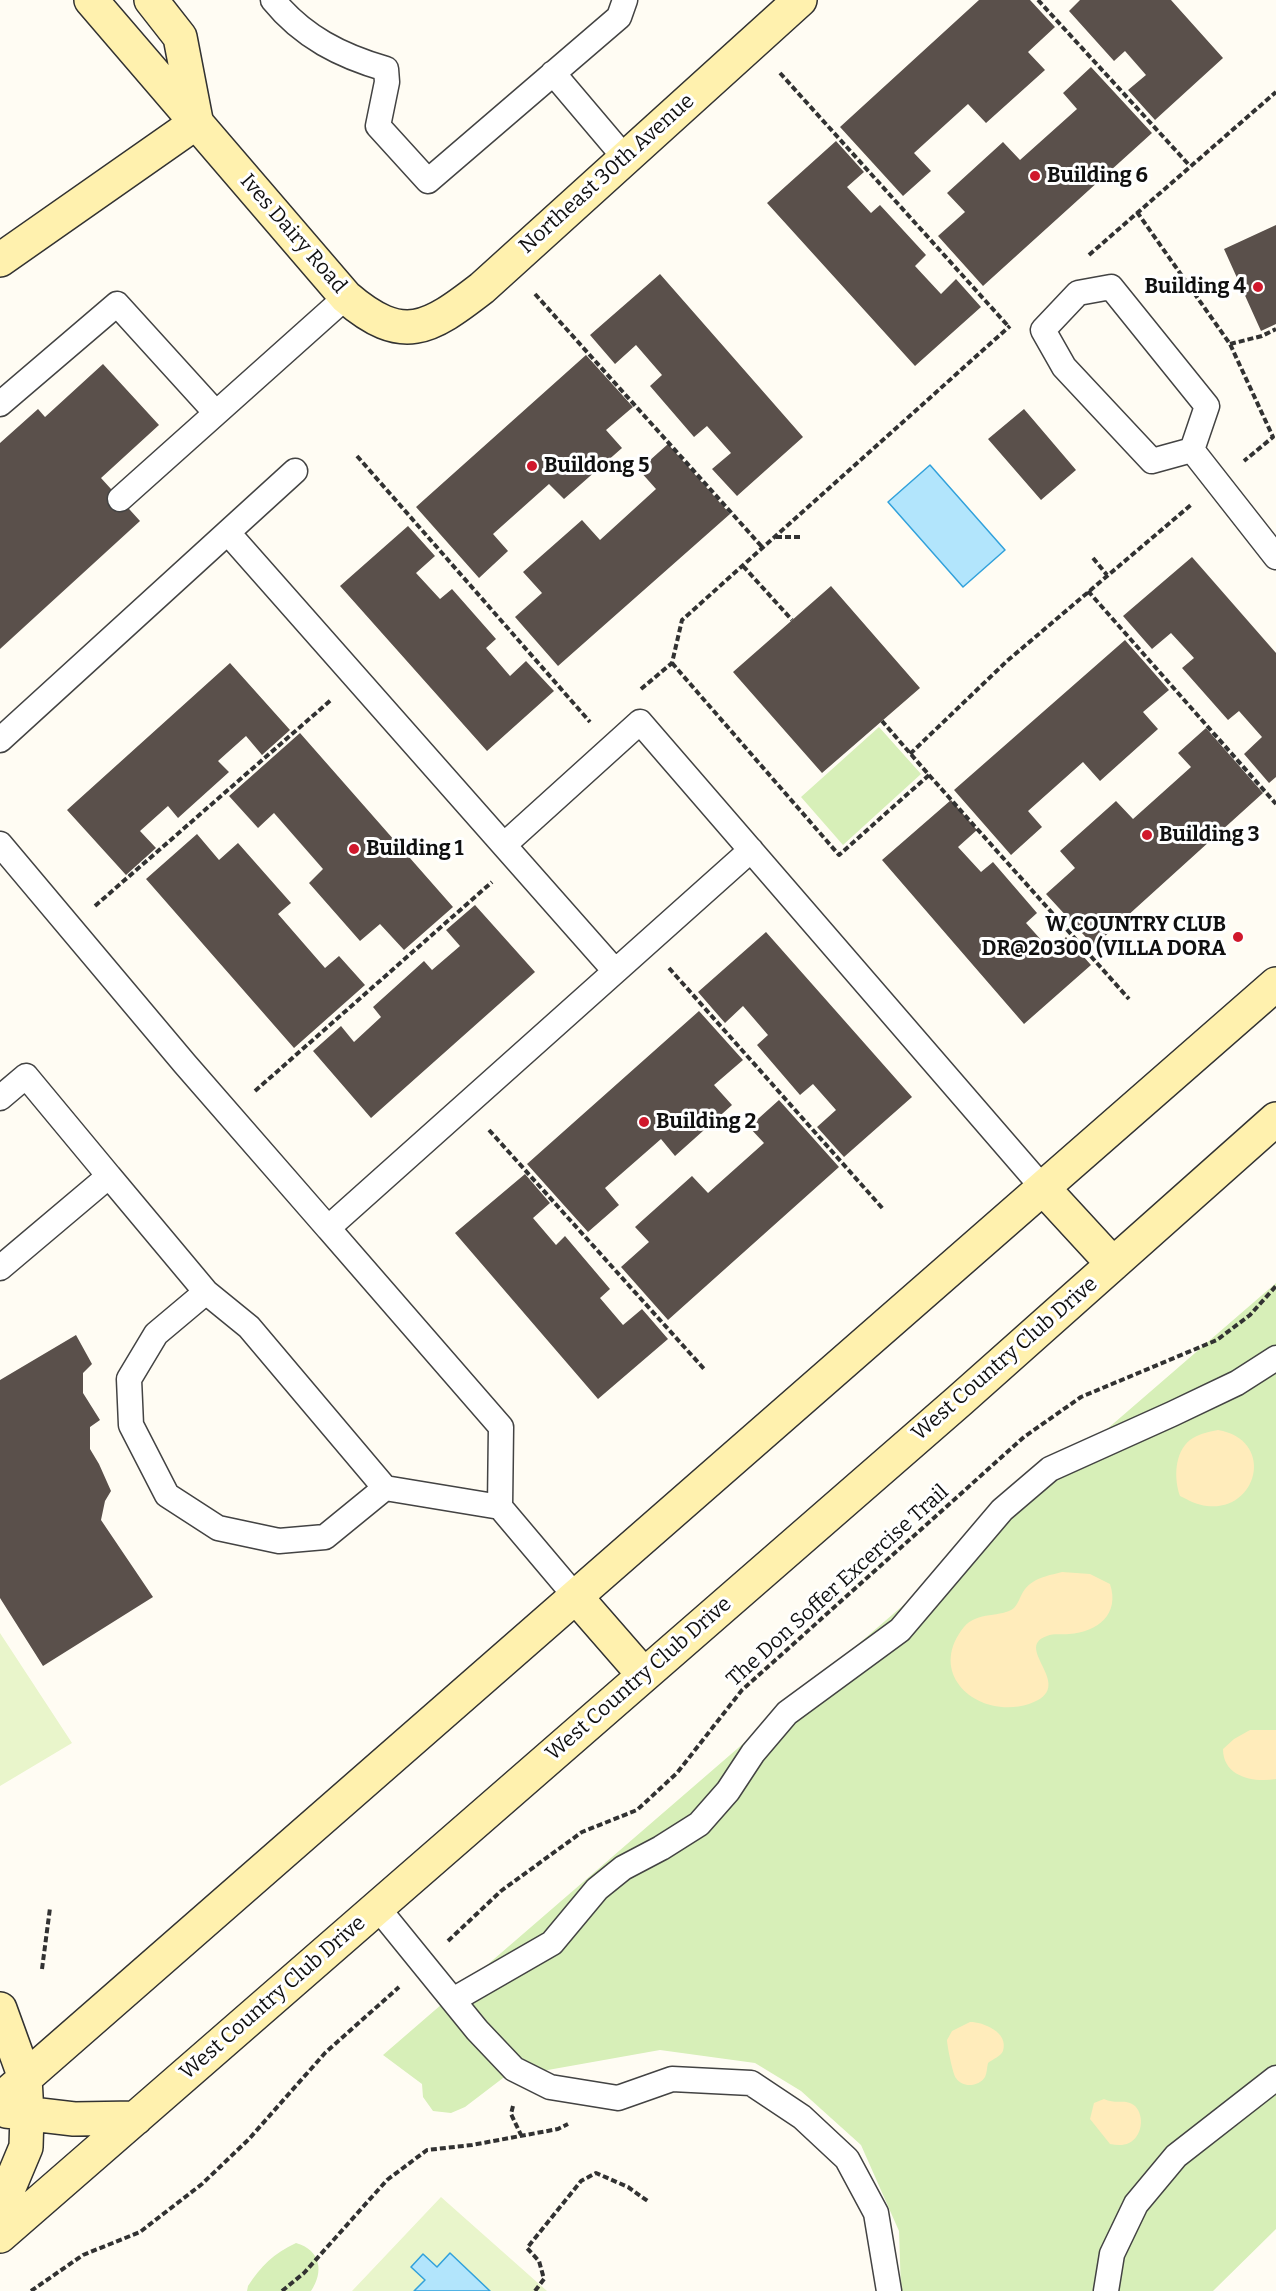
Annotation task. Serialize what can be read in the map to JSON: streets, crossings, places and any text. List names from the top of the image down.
{
  "streets": {
    "street": ["Northeast 30th Avenue", "Ives Dairy Road", "West Country Club Drive"],
    "path": ["The Don Soffer Excercise Trail"]
  },
  "crossings": [
    ["Northeast 30th Avenue", "Ives Dairy Road"]
  ],
  "places": [
    "Building 6",
    "Building 4",
    "Buildong 5",
    "Building 3",
    "Building 1",
    "W COUNTRY CLUB DR@20300 (VILLA DORA",
    "Building 2"
  ]
}
